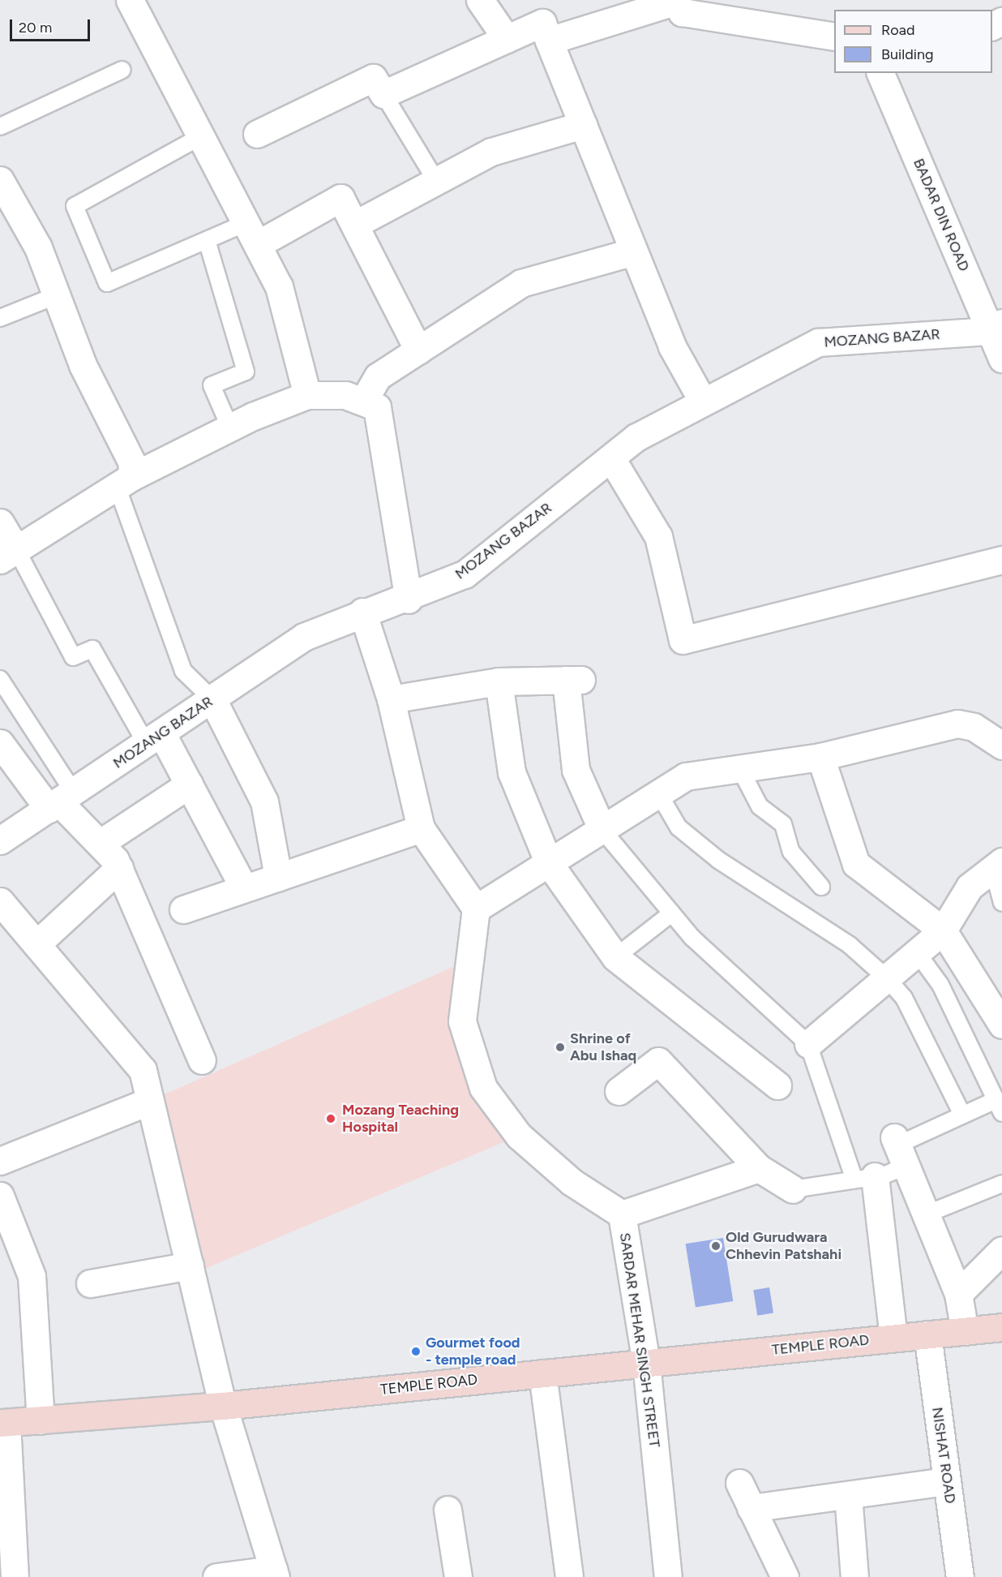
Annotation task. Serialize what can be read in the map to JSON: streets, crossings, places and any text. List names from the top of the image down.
{
  "streets": {
    "street": [
      "BADAR DIN ROAD",
      "MOZANG BAZAR",
      "SARDAR MEHAR SINGH STREET",
      "TEMPLE ROAD",
      "NISHAT ROAD"
    ]
  },
  "crossings": [
    ["BADAR DIN ROAD", "MOZANG BAZAR"],
    ["SARDAR MEHAR SINGH STREET", "TEMPLE ROAD"],
    ["TEMPLE ROAD", "NISHAT ROAD"]
  ],
  "places": [
    "Shrine of Abu Ishaq",
    "Mozang Teaching Hospital",
    "Old Gurudwara Chhevin Patshahi",
    "Gourmet food - temple road"
  ],
  "legend": ["Road", "Building"],
  "scale_bar": "20 m"
}
